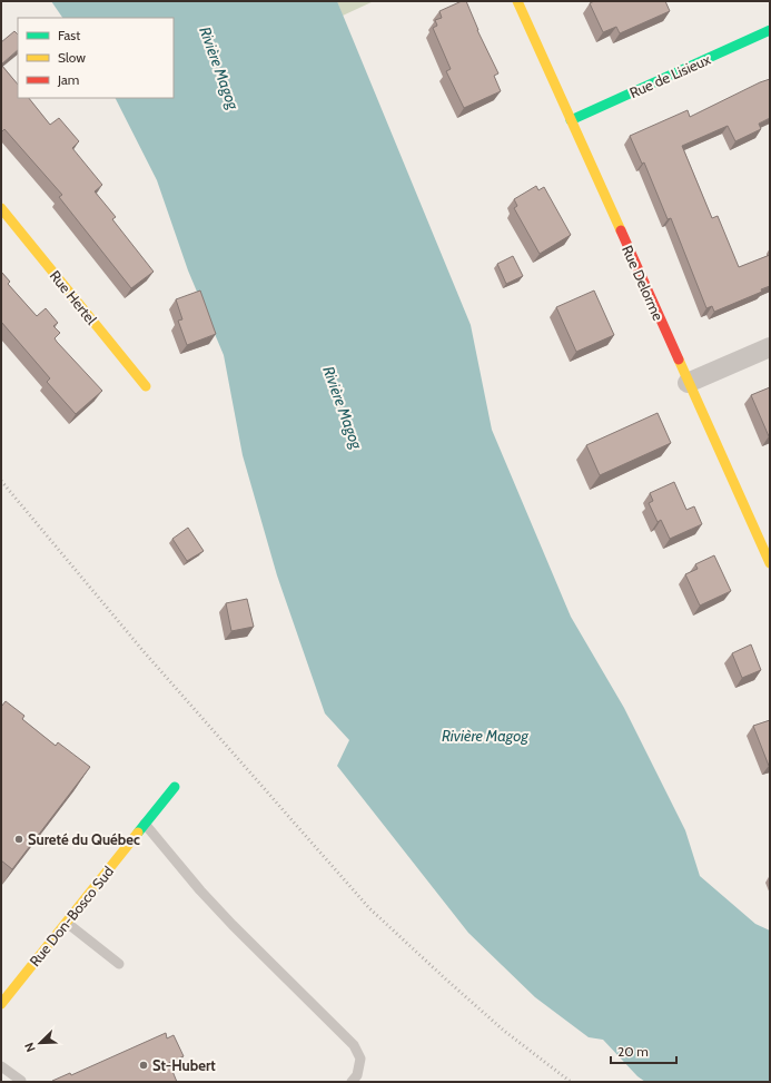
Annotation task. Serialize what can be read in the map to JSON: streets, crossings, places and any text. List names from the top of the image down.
{
  "streets": {
    "street": [
      "Rue de Lisieux",
      "Rue Delorme",
      "Rue Hertel",
      "Rue Don-Bosco Sud"
    ]
  },
  "crossings": [
    ["Rue de Lisieux", "Rue Delorme"]
  ],
  "water": ["Rivière Magog"],
  "places": ["Sureté du Québec", "St-Hubert"],
  "legend": ["Fast", "Slow", "Jam"],
  "scale_bar": "20 m",
  "north": "bottom left"
}
